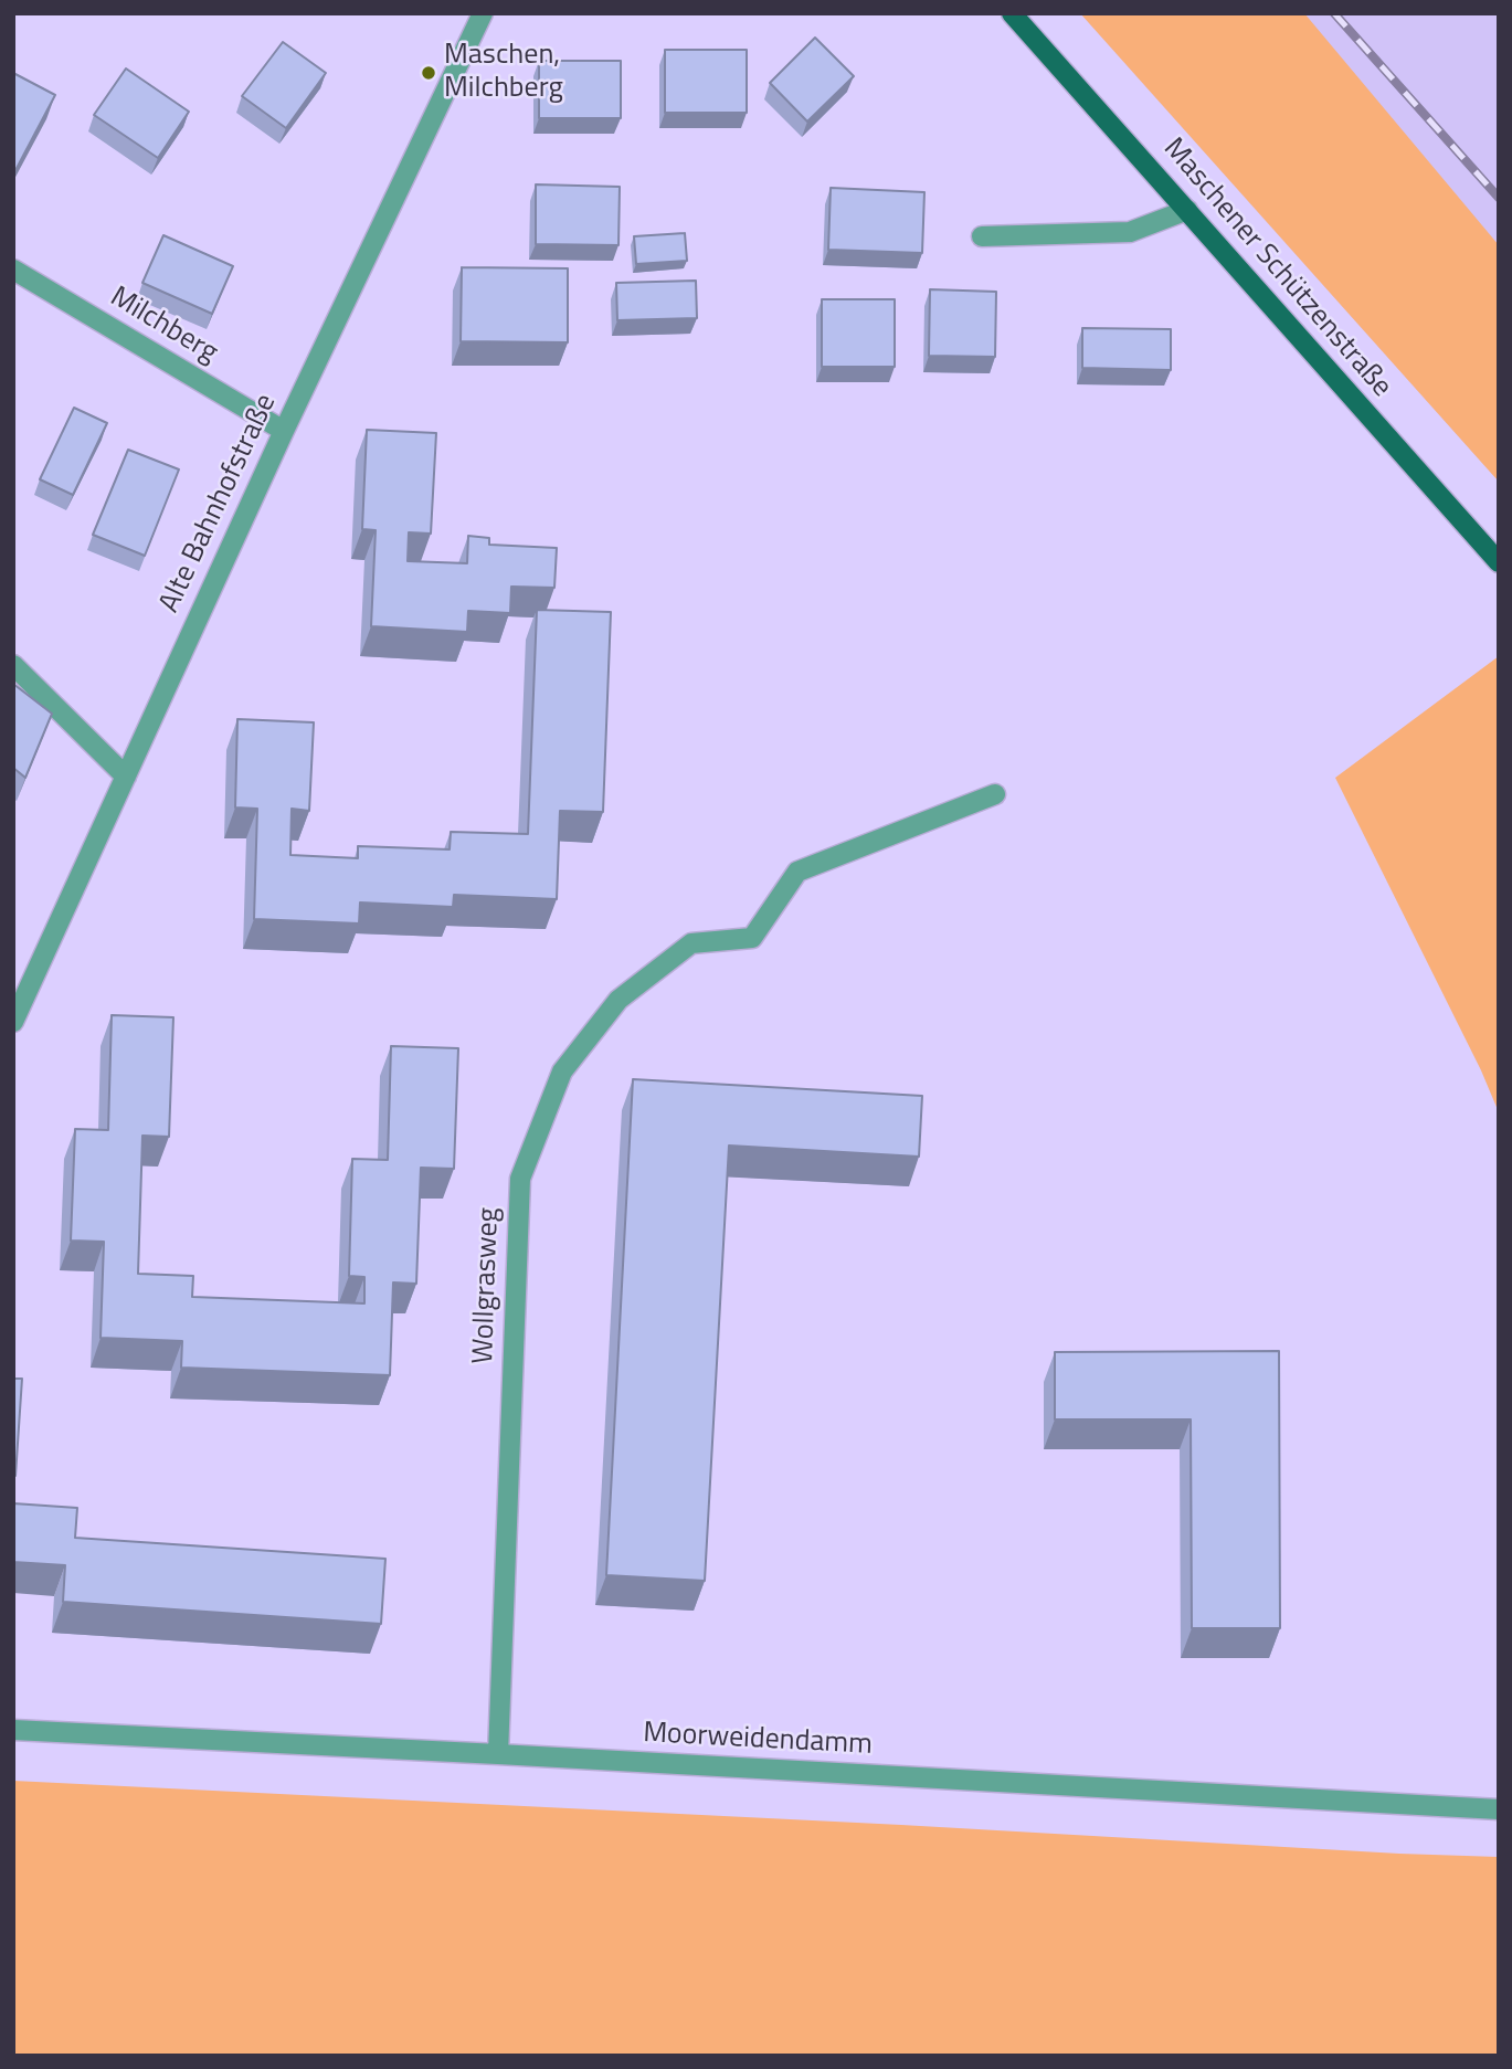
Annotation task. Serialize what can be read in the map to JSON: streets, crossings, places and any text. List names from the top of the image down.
{
  "streets": {
    "main road": ["Maschener Schützenstraße"],
    "street": [
      "Milchberg",
      "Alte Bahnhofstraße",
      "Wollgrasweg",
      "Moorweidendamm"
    ]
  },
  "crossings": [
    ["Milchberg", "Alte Bahnhofstraße"],
    ["Wollgrasweg", "Moorweidendamm"]
  ],
  "places": ["Maschen, Milchberg"]
}
